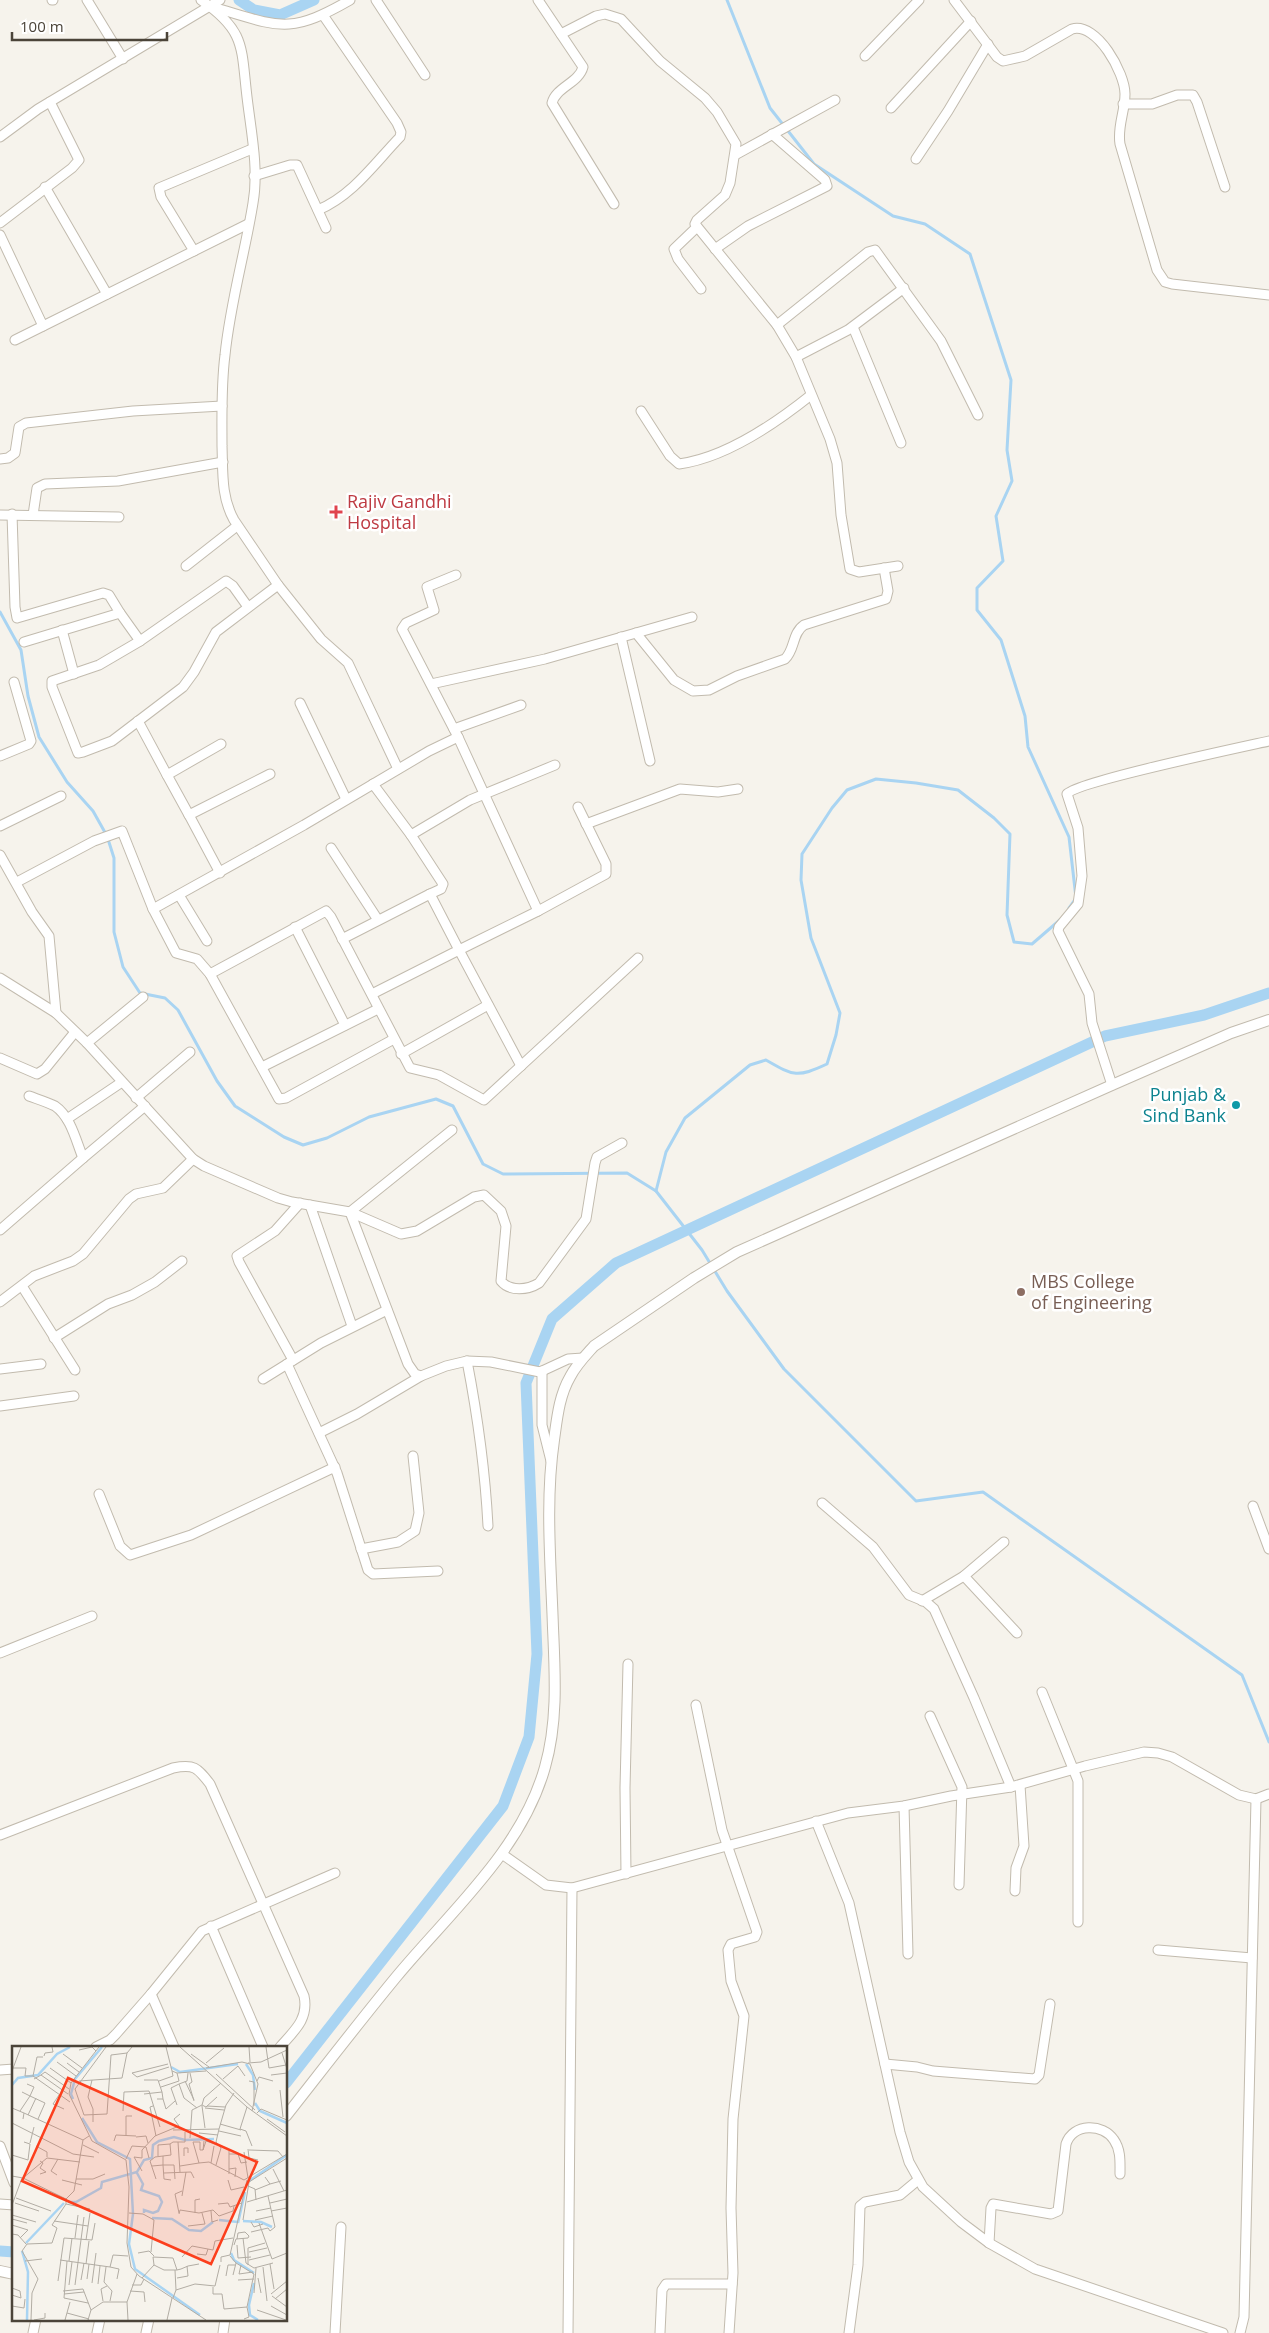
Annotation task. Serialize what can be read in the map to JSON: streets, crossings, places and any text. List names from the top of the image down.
{
  "places": {
    "health": ["Rajiv Gandhi Hospital"],
    "other": ["Punjab & Sind Bank", "MBS College of Engineering"]
  },
  "scale_bar": "100 m"
}
